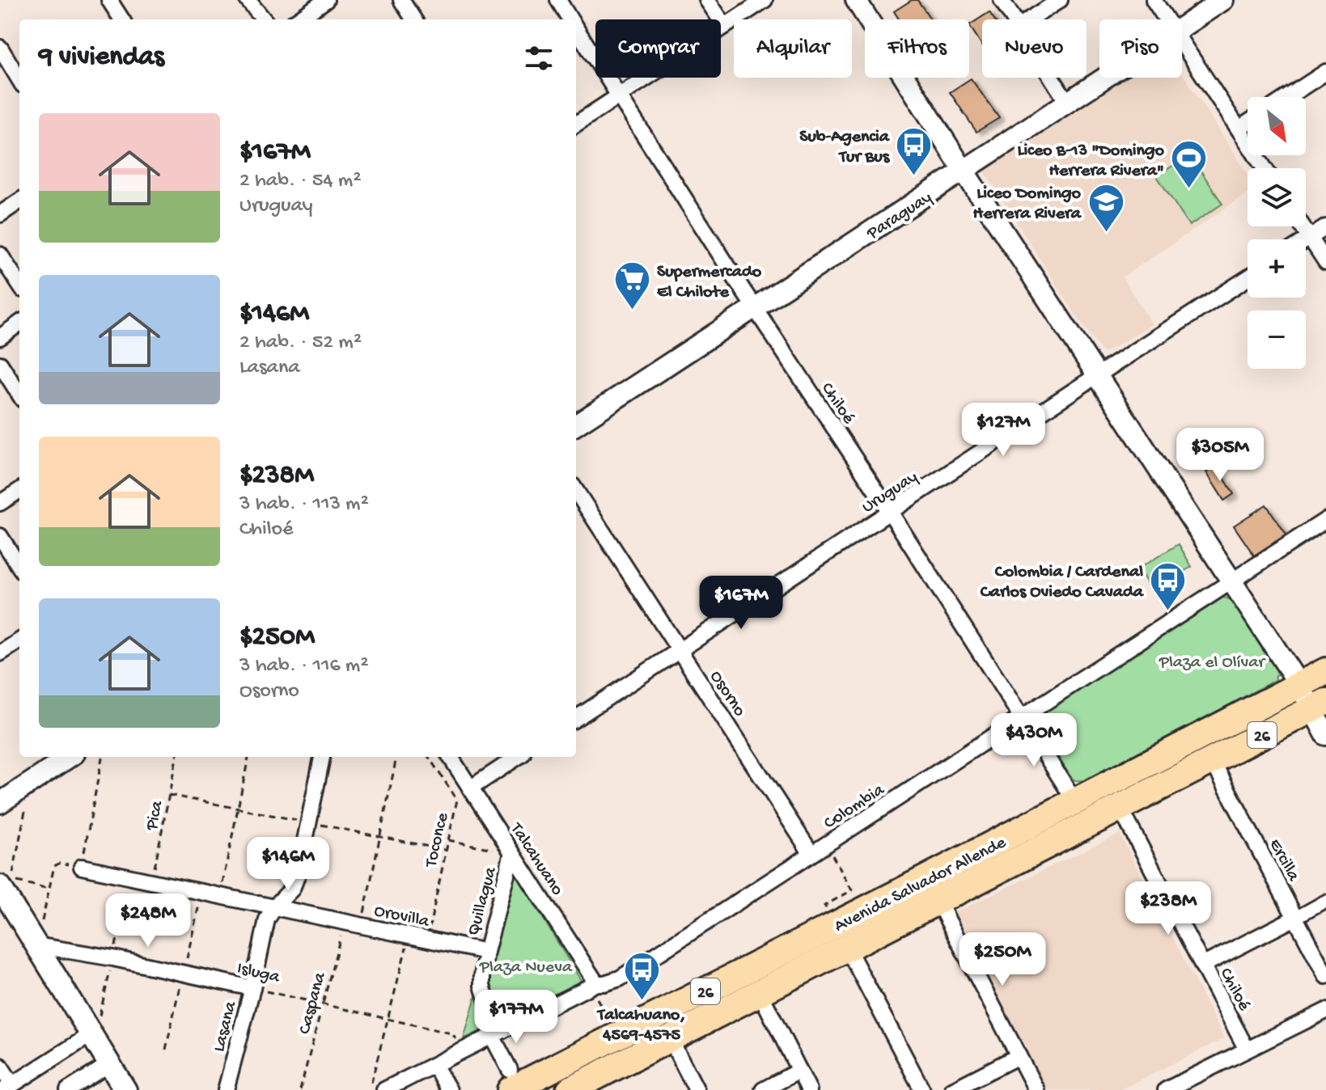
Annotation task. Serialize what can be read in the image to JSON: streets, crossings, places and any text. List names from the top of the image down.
{
  "streets": {
    "highway": ["26", "Avenida Salvador Allende"],
    "street": [
      "Paraguay",
      "Chiloé",
      "Uruguay",
      "Osorno",
      "Colombia",
      "Talcahuano",
      "Ercilla",
      "Quillagua",
      "Orovilla",
      "Isluga",
      "Lasana"
    ],
    "path": ["Pica", "Toconce", "Caspana"]
  },
  "crossings": [
    ["Paraguay", "Chiloé"],
    ["Chiloé", "Uruguay"],
    ["Chiloé", "Colombia"],
    ["Chiloé", "Avenida Salvador Allende"],
    ["Uruguay", "Osorno"],
    ["Osorno", "Colombia"],
    ["Colombia", "Talcahuano"],
    ["Colombia", "Quillagua"],
    ["Colombia", "Isluga"],
    ["Pica", "Orovilla"],
    ["Toconce", "Orovilla"],
    ["Talcahuano", "Quillagua"],
    ["Ercilla", "Avenida Salvador Allende"],
    ["Avenida Salvador Allende", "Quillagua"],
    ["Quillagua", "Orovilla"],
    ["Orovilla", "Caspana"],
    ["Orovilla", "Lasana"],
    ["Isluga", "Caspana"],
    ["Isluga", "Lasana"]
  ],
  "parks": ["Plaza el Olívar", "Plaza Nueva"],
  "places": {
    "bus stop": ["Sub-Agencia Tur Bus", "Colombia / Cardenal Carlos Oviedo Cavada", "Talcahuano, 4569-4575"],
    "sports": ["Liceo B-13 \"Domingo Herrera Rivera\""],
    "school or university": ["Liceo Domingo Herrera Rivera"],
    "supermarket": ["Supermercado El Chilote"]
  },
  "north": "bottom right",
  "page": {
    "chip": [
      "Comprar",
      "Alquilar",
      "Filtros",
      "Nuevo",
      "Piso"
    ],
    "heading": "9 viviendas",
    "map_buttons": ["+", "−"],
    "list": [
      {
        "name": "$167M",
        "note": "2 hab. · 54 m² · Uruguay"
      },
      {
        "name": "$146M",
        "note": "2 hab. · 52 m² · Lasana"
      },
      {
        "name": "$238M",
        "note": "3 hab. · 113 m² · Chiloé"
      },
      {
        "name": "$250M",
        "note": "3 hab. · 116 m² · Osorno"
      }
    ],
    "price": [
      "$127M",
      "$305M",
      "$167M",
      "$430M",
      "$146M",
      "$238M",
      "$248M",
      "$250M",
      "$177M"
    ]
  }
}
